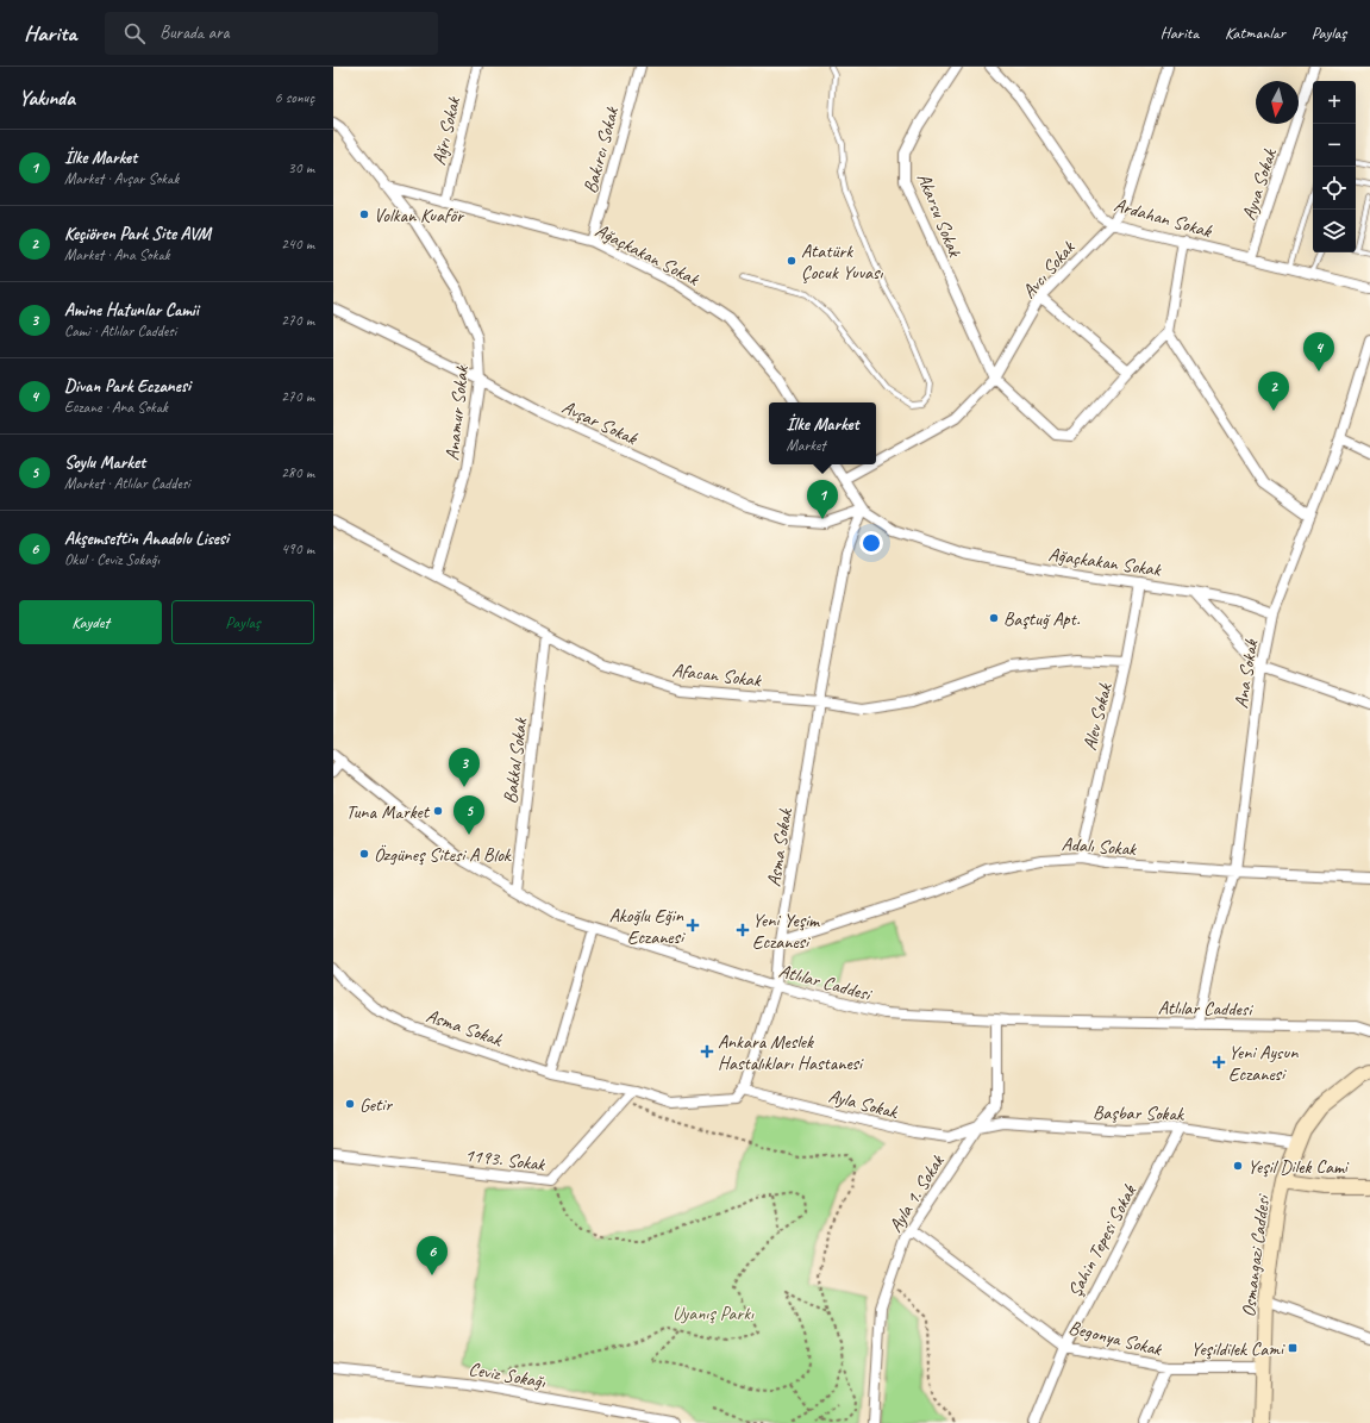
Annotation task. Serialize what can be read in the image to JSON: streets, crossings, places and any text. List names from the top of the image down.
{
  "streets": {
    "main road": ["Osmangazi Caddesi"],
    "street": [
      "Ağrı Sokak",
      "Bakırcı Sokak",
      "Ayva Sokak",
      "Akarsu Sokak",
      "Ardahan Sokak",
      "Ağaçkakan Sokak",
      "Avcı Sokak",
      "Anamur Sokak",
      "Avşar Sokak",
      "Afacan Sokak",
      "Ana Sokak",
      "Alev Sokak",
      "Bakkal Sokak",
      "Adalı Sokak",
      "Asma Sokak",
      "Atlılar Caddesi",
      "Ayla Sokak",
      "Başbar Sokak",
      "1193. Sokak",
      "Ayla 1. Sokak",
      "Şahin Tepesi Sokak",
      "Begonya Sokak",
      "Ceviz Sokağı"
    ]
  },
  "crossings": [
    ["Ağrı Sokak", "Ağaçkakan Sokak"],
    ["Bakırcı Sokak", "Ağaçkakan Sokak"],
    ["Ayva Sokak", "Ardahan Sokak"],
    ["Akarsu Sokak", "Avcı Sokak"],
    ["Ardahan Sokak", "Avcı Sokak"],
    ["Ağaçkakan Sokak", "Avcı Sokak"],
    ["Ağaçkakan Sokak", "Anamur Sokak"],
    ["Ağaçkakan Sokak", "Avşar Sokak"],
    ["Ağaçkakan Sokak", "Ana Sokak"],
    ["Ağaçkakan Sokak", "Alev Sokak"],
    ["Ağaçkakan Sokak", "Asma Sokak"],
    ["Anamur Sokak", "Avşar Sokak"],
    ["Anamur Sokak", "Afacan Sokak"],
    ["Avşar Sokak", "Asma Sokak"],
    ["Afacan Sokak", "Alev Sokak"],
    ["Afacan Sokak", "Bakkal Sokak"],
    ["Afacan Sokak", "Asma Sokak"],
    ["Ana Sokak", "Adalı Sokak"],
    ["Ana Sokak", "Atlılar Caddesi"],
    ["Alev Sokak", "Adalı Sokak"],
    ["Bakkal Sokak", "Atlılar Caddesi"],
    ["Adalı Sokak", "Asma Sokak"],
    ["Asma Sokak", "Atlılar Caddesi"],
    ["Asma Sokak", "Ayla Sokak"],
    ["Asma Sokak", "1193. Sokak"],
    ["Atlılar Caddesi", "Ayla 1. Sokak"],
    ["Ayla Sokak", "Başbar Sokak"],
    ["Ayla Sokak", "Ayla 1. Sokak"],
    ["Başbar Sokak", "Ayla 1. Sokak"],
    ["Başbar Sokak", "Şahin Tepesi Sokak"],
    ["Başbar Sokak", "Osmangazi Caddesi"],
    ["Ayla 1. Sokak", "Begonya Sokak"],
    ["Şahin Tepesi Sokak", "Begonya Sokak"],
    ["Osmangazi Caddesi", "Begonya Sokak"]
  ],
  "parks": ["Uyanış Parkı"],
  "places": {
    "other": [
      "Volkan Kuaför",
      "Atatürk Çocuk Yuvası",
      "Baştuğ Apt.",
      "Tuna Market",
      "Özgüneş Sitesi A Blok",
      "Getir",
      "Yeşil Dilek Cami"
    ],
    "health": [
      "Akoğlu Eğin Eczanesi",
      "Yeni Yeşim Eczanesi",
      "Ankara Meslek Hastalıkları Hastanesi",
      "Yeni Aysun Eczanesi"
    ],
    "transit": ["Yeşildilek Cami"]
  },
  "north": "bottom",
  "page": {
    "header": "Harita",
    "search": "Burada ara",
    "nav": ["Harita", "Katmanlar", "Paylaş"],
    "heading": ["Yakında", "6 sonuç"],
    "map_buttons": ["+", "−"],
    "list": [
      {
        "mark": "1",
        "name": "İlke Market",
        "note": "Market · Avşar Sokak",
        "value": "30 m"
      },
      {
        "mark": "2",
        "name": "Keçiören Park Site AVM",
        "note": "Market · Ana Sokak",
        "value": "240 m"
      },
      {
        "mark": "3",
        "name": "Amine Hatunlar Camii",
        "note": "Cami · Atlılar Caddesi",
        "value": "270 m"
      },
      {
        "mark": "4",
        "name": "Divan Park Eczanesi",
        "note": "Eczane · Ana Sokak",
        "value": "270 m"
      },
      {
        "mark": "5",
        "name": "Soylu Market",
        "note": "Market · Atlılar Caddesi",
        "value": "280 m"
      },
      {
        "mark": "6",
        "name": "Akşemsettin Anadolu Lisesi",
        "note": "Okul · Ceviz Sokağı",
        "value": "490 m"
      }
    ],
    "pins": [
      "4",
      "2",
      "1",
      "3",
      "5",
      "6"
    ],
    "popup": ["İlke Market", "Market"],
    "buttons": ["Kaydet", "Paylaş"]
  }
}
